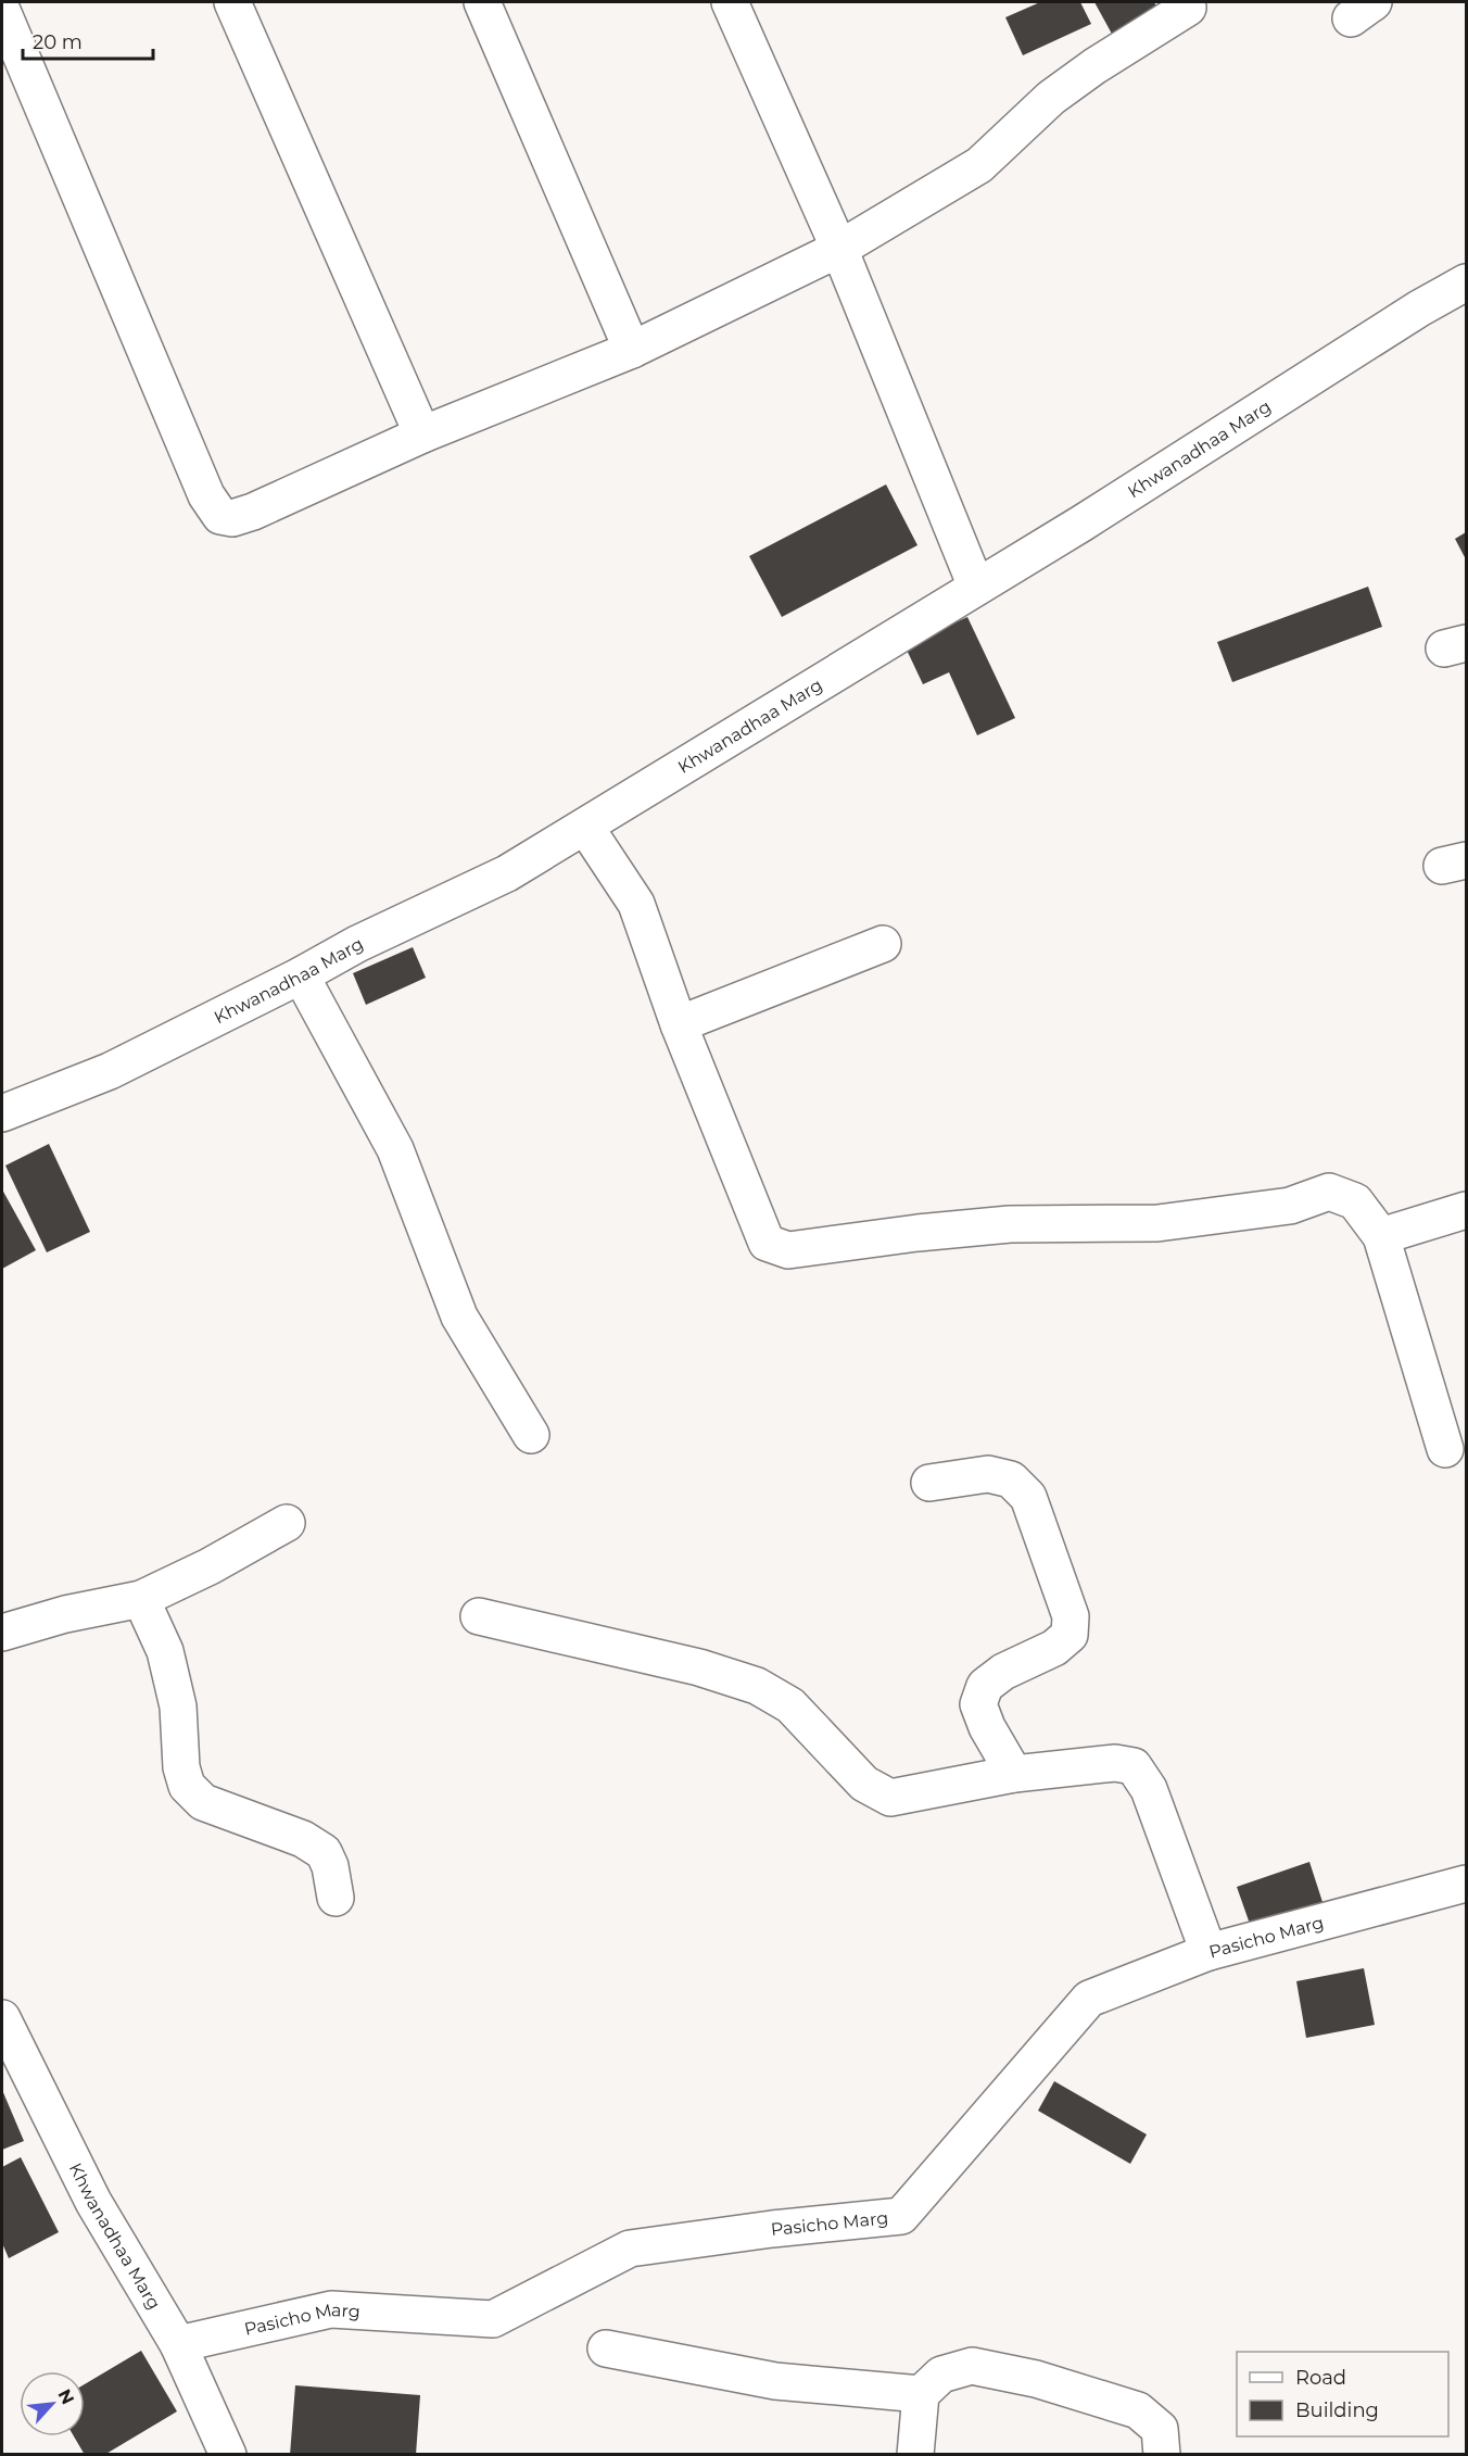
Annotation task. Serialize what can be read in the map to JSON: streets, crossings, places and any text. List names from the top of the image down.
{
  "streets": {
    "street": ["Khwanadhaa Marg", "Pasicho Marg"]
  },
  "crossings": [
    ["Khwanadhaa Marg", "Pasicho Marg"]
  ],
  "legend": ["Road", "Building"],
  "scale_bar": "20 m",
  "north": "top right"
}
